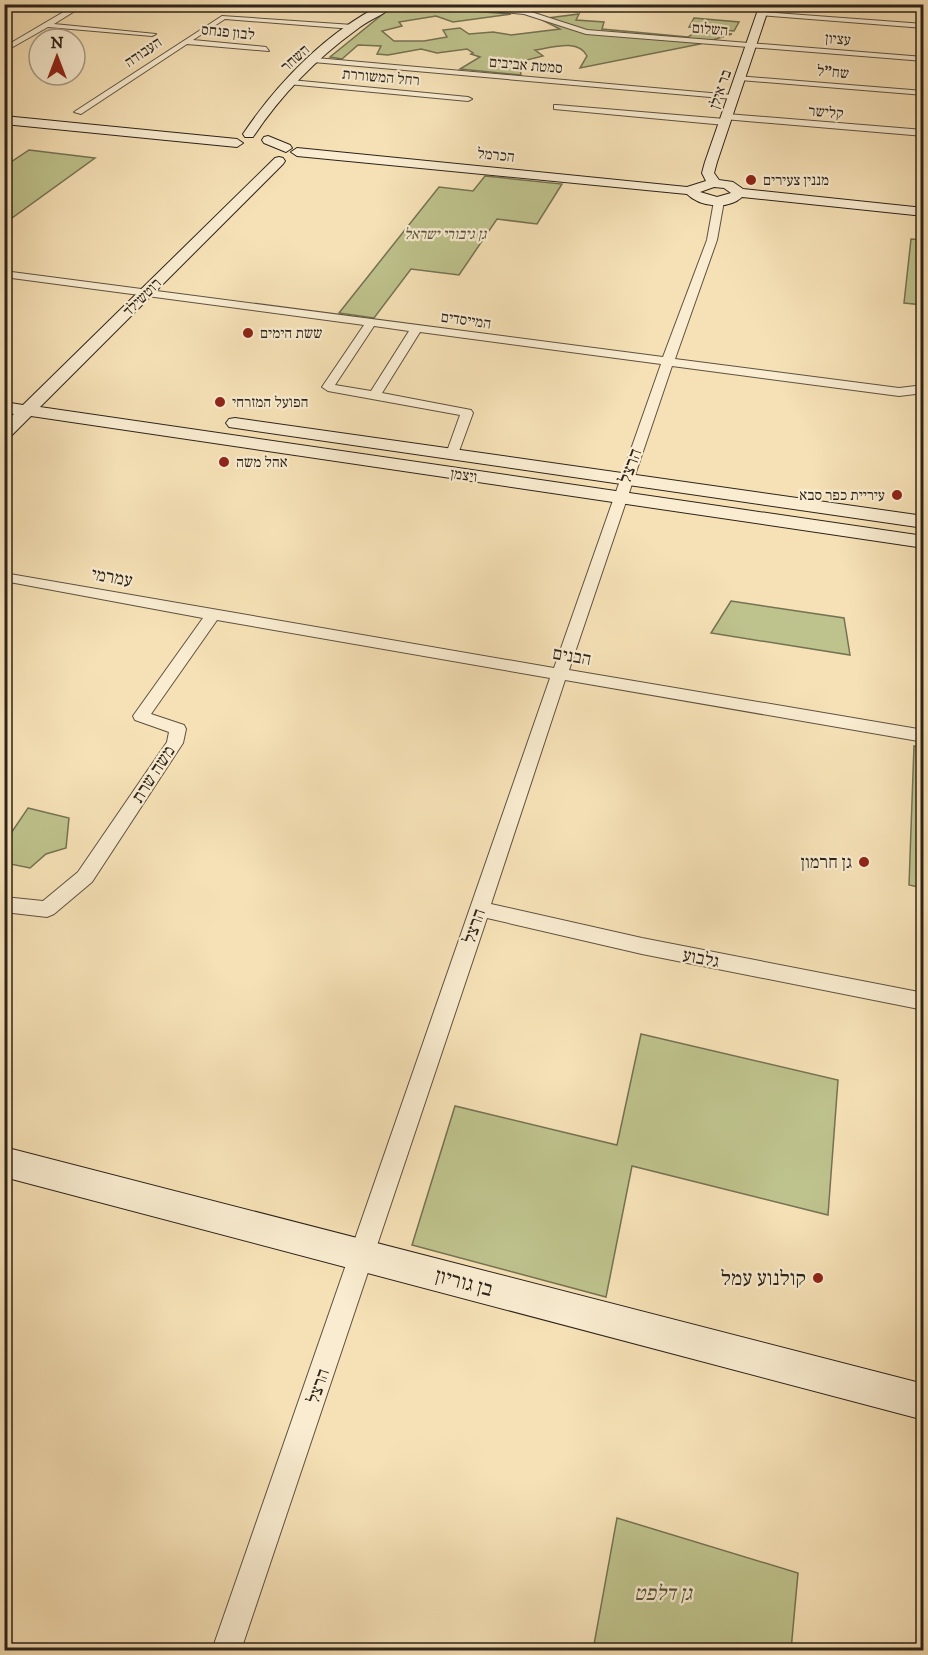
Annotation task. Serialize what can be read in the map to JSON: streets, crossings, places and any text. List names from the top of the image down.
{
  "streets": {
    "street": [
      "השלום",
      "לבון פנחס",
      "עציון",
      "העבודה",
      "השחר",
      "סמטת אביבים",
      "שח\"ל",
      "רחל המשוררת",
      "בר אילן",
      "קלישר",
      "הכרמל",
      "רוטשילד",
      "המייסדים",
      "הרצל",
      "ויצמן",
      "עמרמי",
      "הבנים",
      "משה שרת",
      "גלבוע",
      "בן גוריון"
    ]
  },
  "crossings": [
    ["השלום", "עציון"],
    ["השלום", "בר אילן"],
    ["לבון פנחס", "העבודה"],
    ["עציון", "בר אילן"],
    ["העבודה", "השחר"],
    ["השחר", "סמטת אביבים"],
    ["השחר", "רחל המשוררת"],
    ["סמטת אביבים", "בר אילן"],
    ["שח\"ל", "בר אילן"],
    ["בר אילן", "קלישר"],
    ["הכרמל", "רוטשילד"],
    ["רוטשילד", "המייסדים"],
    ["רוטשילד", "ויצמן"],
    ["המייסדים", "הרצל"],
    ["הרצל", "ויצמן"],
    ["הרצל", "הבנים"],
    ["הרצל", "גלבוע"],
    ["הרצל", "בן גוריון"],
    ["עמרמי", "הבנים"],
    ["עמרמי", "משה שרת"],
    ["הבנים", "משה שרת"]
  ],
  "parks": ["גן גיבורי ישראל", "גן דלפט"],
  "places": [
    "מננין צעירים",
    "ששת הימים",
    "הפועל המזרחי",
    "אהל משה",
    "עיריית כפר סבא",
    "גן חרמון",
    "קולנוע עמל"
  ],
  "north": "top"
}
